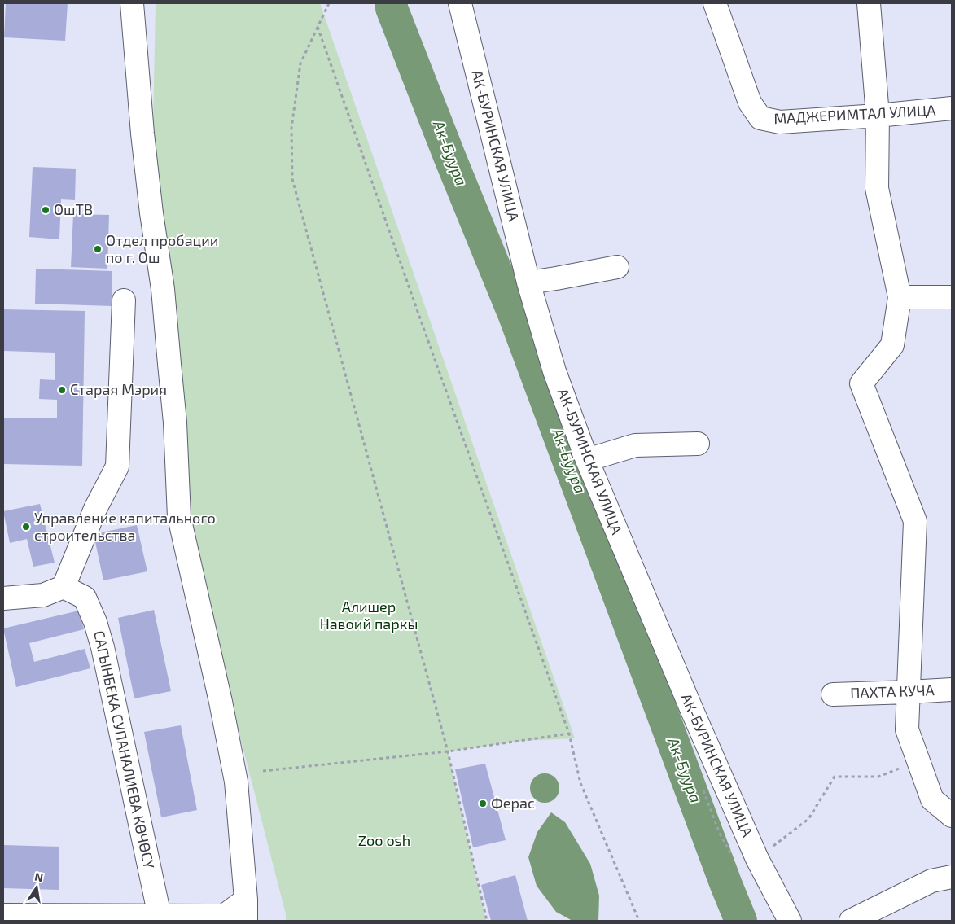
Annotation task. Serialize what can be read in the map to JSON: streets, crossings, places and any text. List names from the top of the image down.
{
  "streets": {
    "street": [
      "МАДЖЕРИМТАЛ УЛИЦА",
      "АК-БУРИНСКАЯ УЛИЦА",
      "ПАХТА КУЧA",
      "САГЫНБЕКА СУПАНАЛИЕВА КӨЧӨСҮ"
    ]
  },
  "water": ["Ак-Буура"],
  "parks": ["Алишер Навоий паркы", "Zoo osh"],
  "places": [
    "ОшТВ",
    "Отдел пробации по г. Ош",
    "Старая Мэрия",
    "Управление капитального строительства",
    "Ферас"
  ],
  "north": "top"
}
